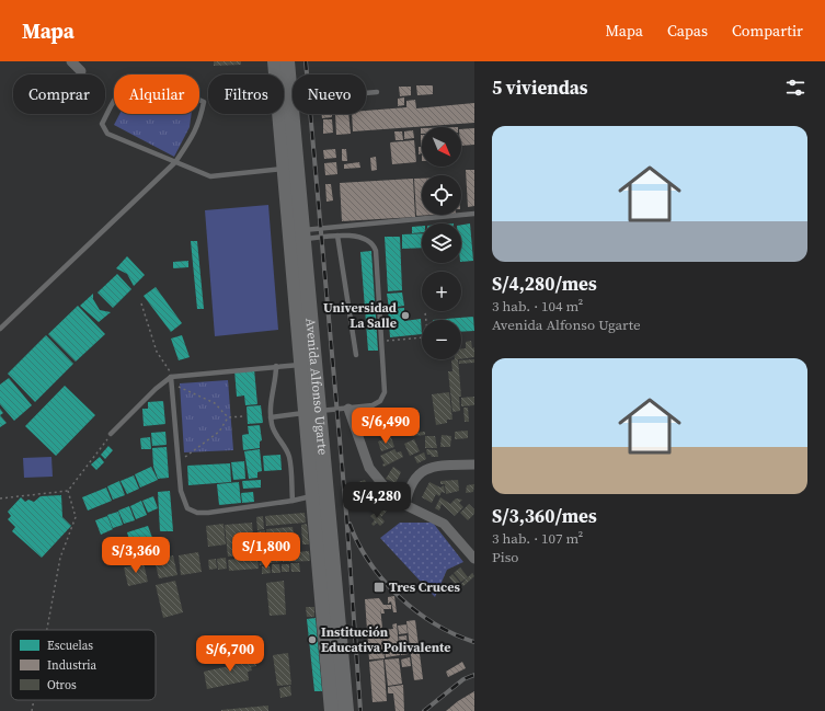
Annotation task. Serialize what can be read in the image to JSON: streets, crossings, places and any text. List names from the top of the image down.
{
  "streets": {
    "main road": ["Avenida Alfonso Ugarte"]
  },
  "places": {
    "other": ["Universidad La Salle", "Institución Educativa Polivalente"],
    "transit": ["Tres Cruces"]
  },
  "legend": ["Escuelas", "Industria", "Otros"],
  "north": "bottom right",
  "page": {
    "header": "Mapa",
    "nav": ["Mapa", "Capas", "Compartir"],
    "heading": "5 viviendas",
    "chip": [
      "Comprar",
      "Alquilar",
      "Filtros",
      "Nuevo"
    ],
    "list": [
      {
        "name": "S/4,280/mes",
        "note": "3 hab. · 104 m² · Avenida Alfonso Ugarte"
      },
      {
        "name": "S/3,360/mes",
        "note": "3 hab. · 107 m² · Piso"
      }
    ],
    "map_buttons": ["+", "−"],
    "price": [
      "S/6,490",
      "S/4,280",
      "S/1,800",
      "S/3,360",
      "S/6,700"
    ]
  }
}
